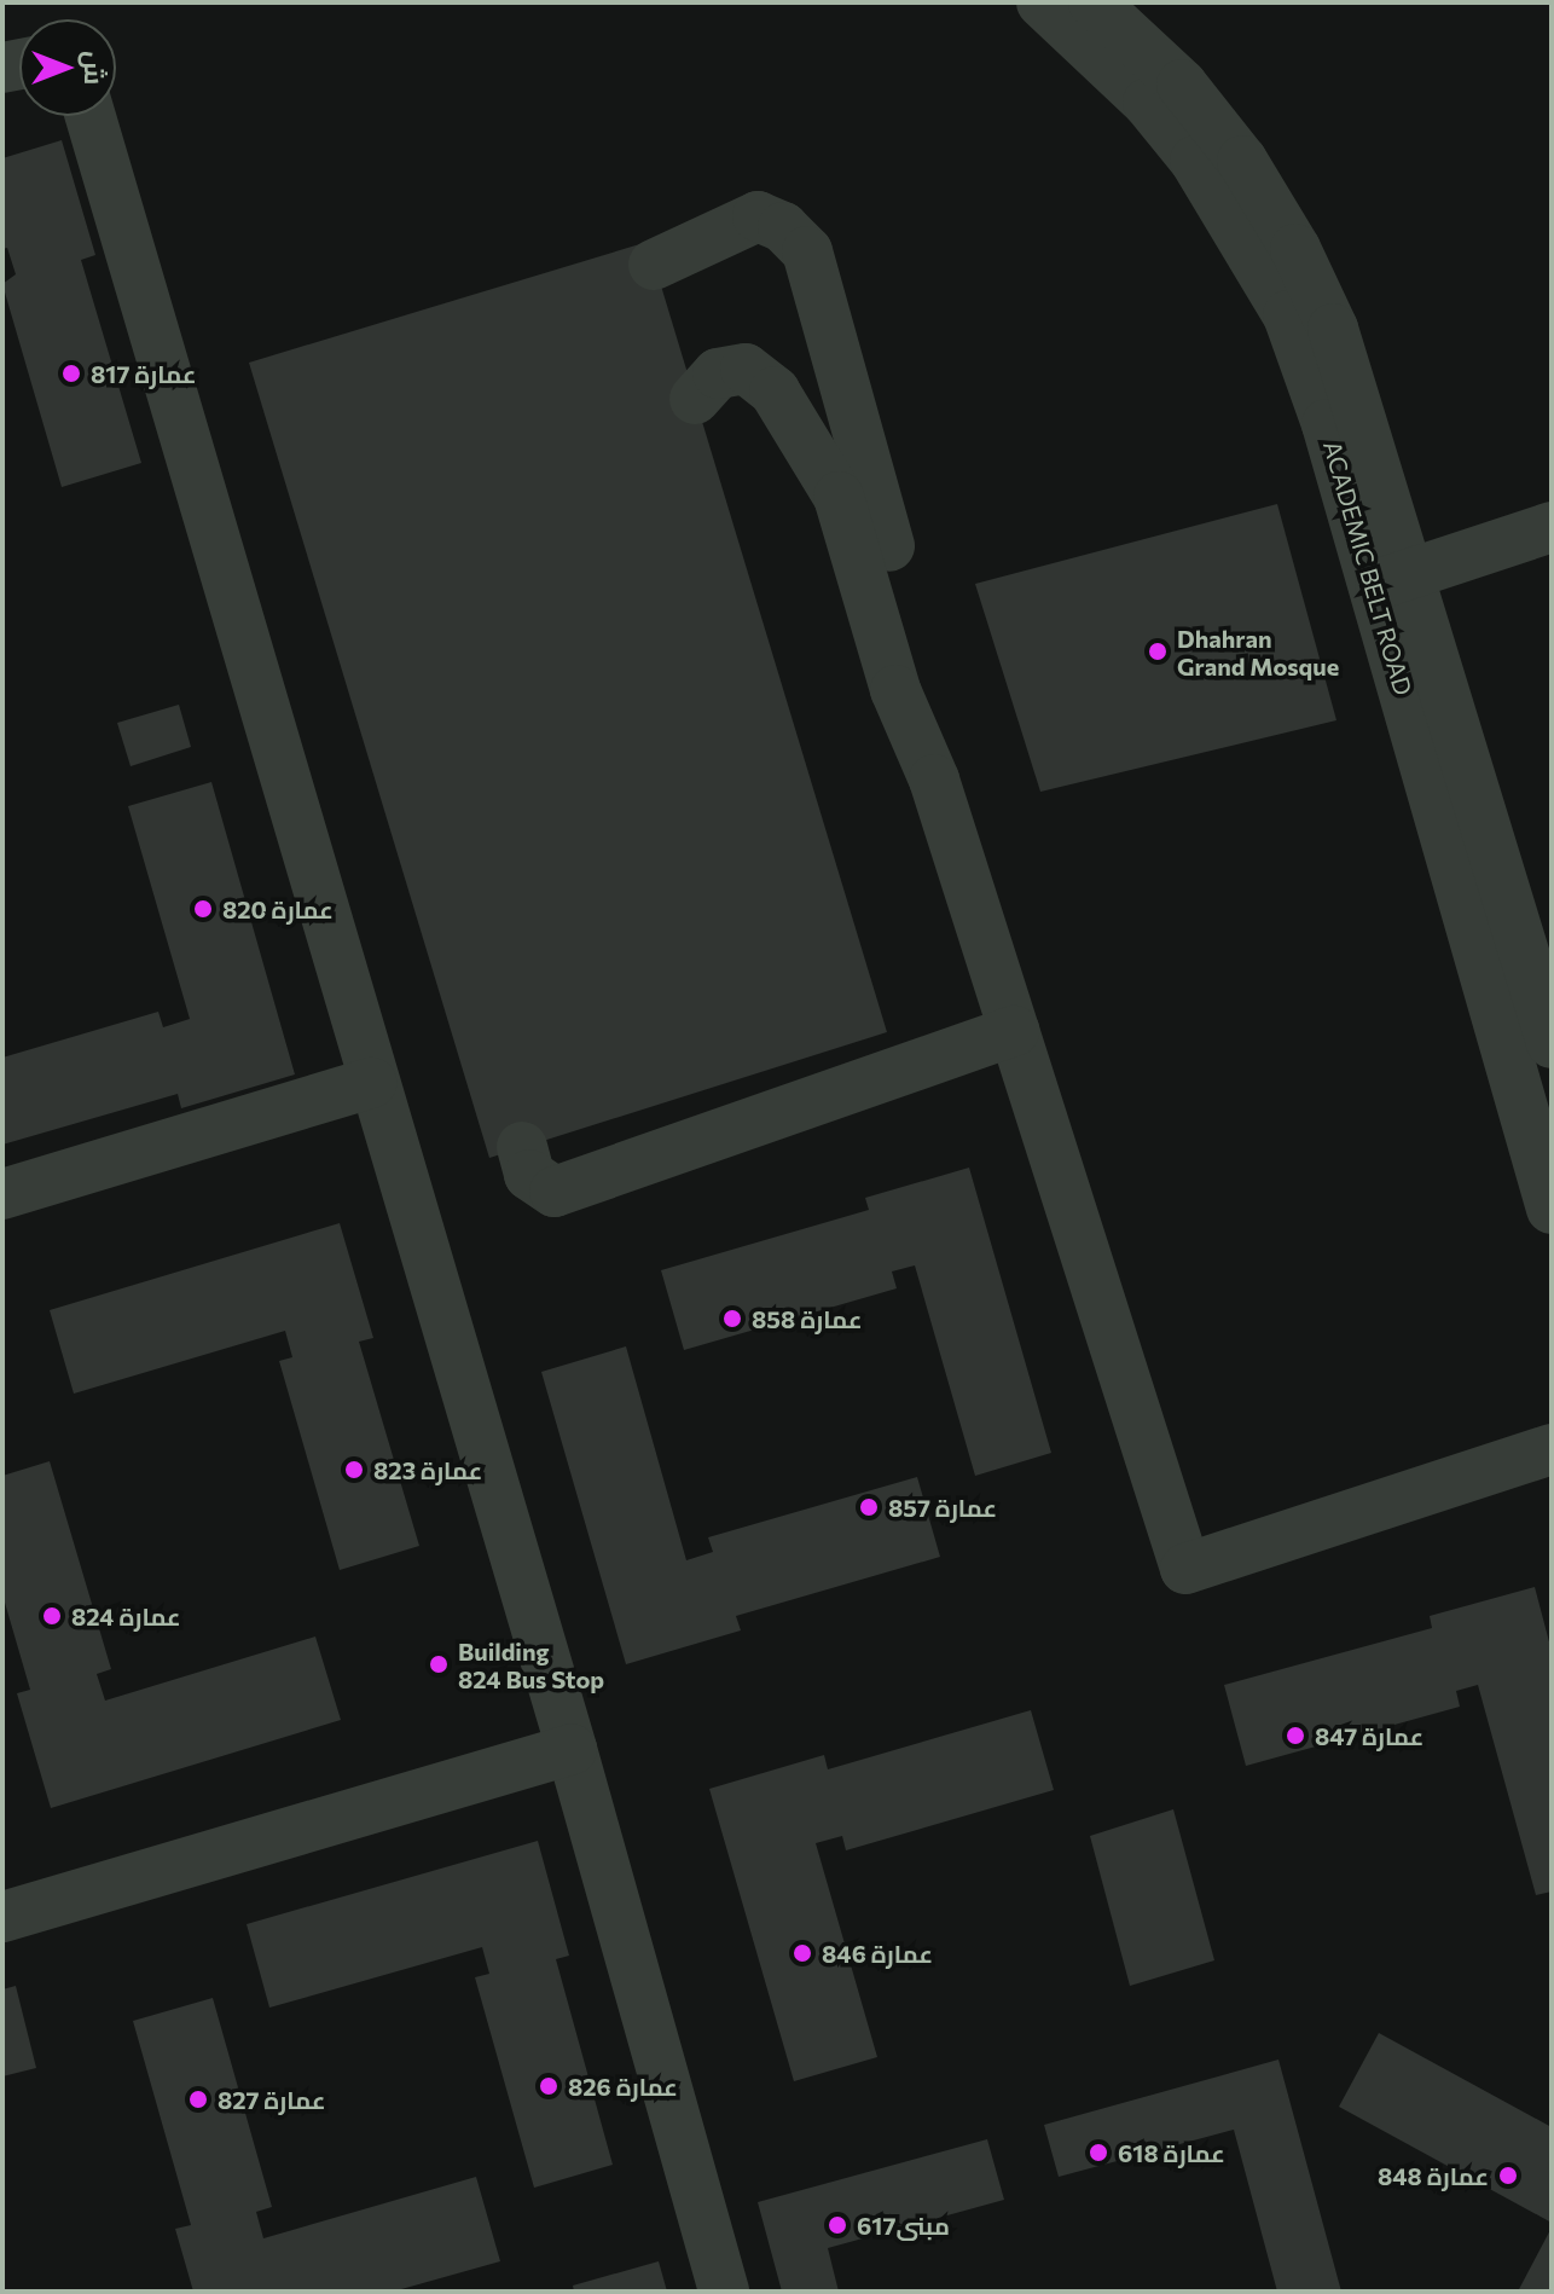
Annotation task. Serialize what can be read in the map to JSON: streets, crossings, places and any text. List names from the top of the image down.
{
  "streets": {
    "street": ["ACADEMIC BELT ROAD"]
  },
  "places": [
    "عمارة 817",
    "Dhahran Grand Mosque",
    "عمارة 820",
    "عمارة 858",
    "عمارة 823",
    "عمارة 857",
    "عمارة 824",
    "Building 824 Bus Stop",
    "عمارة 847",
    "عمارة 846",
    "عمارة 826",
    "عمارة 827",
    "عمارة 618",
    "عمارة 848",
    "مبنى617"
  ],
  "north": "right"
}
